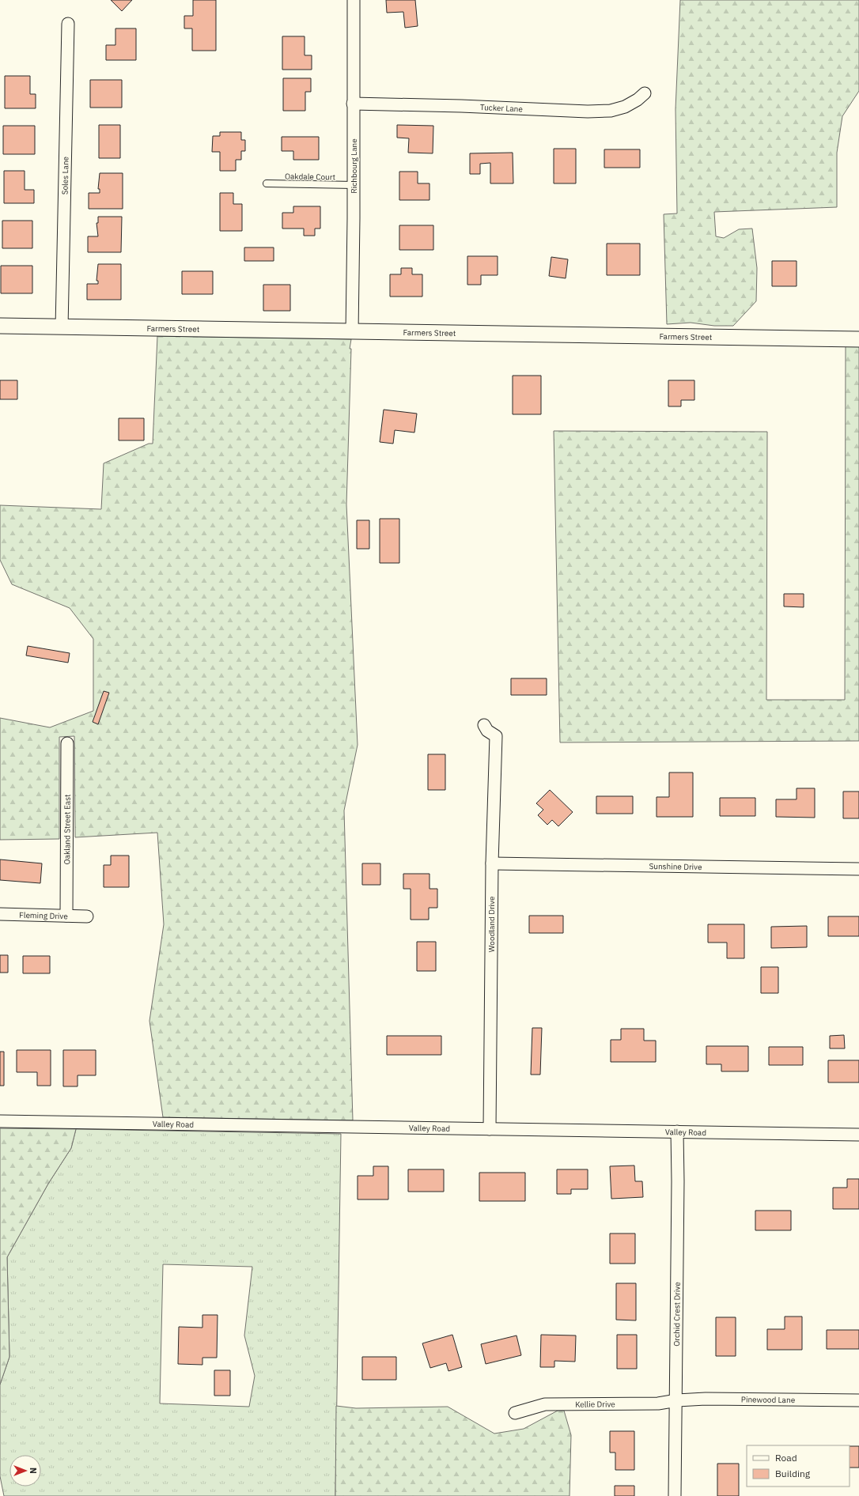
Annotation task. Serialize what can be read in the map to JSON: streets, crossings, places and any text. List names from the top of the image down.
{
  "streets": {
    "street": [
      "Tucker Lane",
      "Richbourg Lane",
      "Soles Lane",
      "Farmers Street",
      "Oakland Street East",
      "Sunshine Drive",
      "Fleming Drive",
      "Woodland Drive",
      "Valley Road",
      "Orchid Crest Drive",
      "Pinewood Lane",
      "Kellie Drive"
    ],
    "lane": ["Oakdale Court"]
  },
  "crossings": [
    ["Tucker Lane", "Richbourg Lane"],
    ["Richbourg Lane", "Oakdale Court"],
    ["Richbourg Lane", "Farmers Street"],
    ["Soles Lane", "Farmers Street"],
    ["Oakland Street East", "Fleming Drive"],
    ["Sunshine Drive", "Woodland Drive"],
    ["Woodland Drive", "Valley Road"],
    ["Valley Road", "Orchid Crest Drive"],
    ["Orchid Crest Drive", "Pinewood Lane"],
    ["Orchid Crest Drive", "Kellie Drive"],
    ["Pinewood Lane", "Kellie Drive"]
  ],
  "legend": ["Road", "Building"],
  "north": "right"
}
